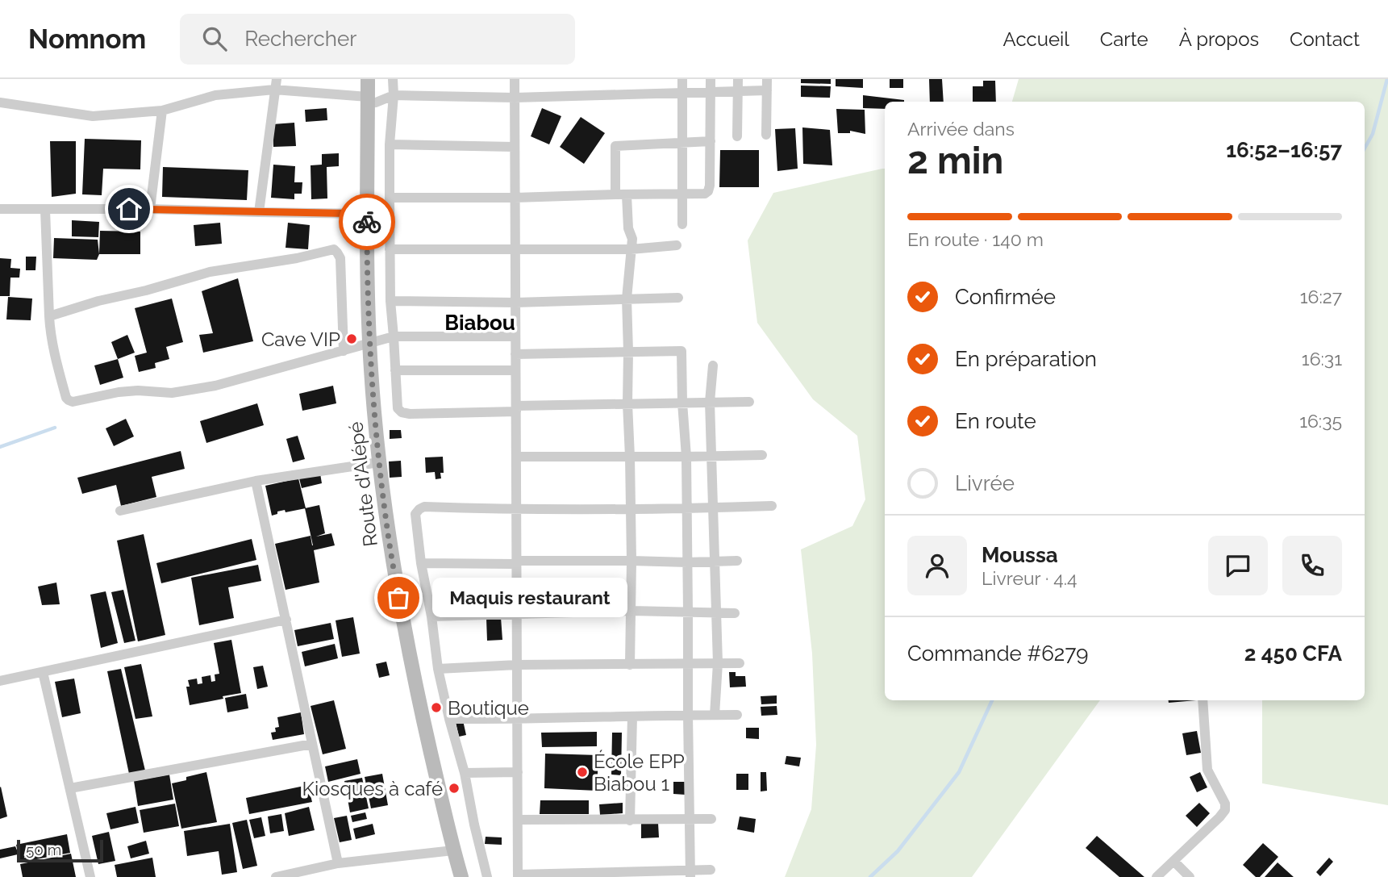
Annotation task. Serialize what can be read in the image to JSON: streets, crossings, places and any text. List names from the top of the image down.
{
  "streets": {
    "main road": ["Route d'Alépé"]
  },
  "districts": ["Biabou"],
  "places": [
    "Cave VIP",
    "Maquis restaurant",
    "Boutique",
    "École EPP Biabou 1",
    "Kiosques à café"
  ],
  "scale_bar": "50 m",
  "page": {
    "header": "Nomnom",
    "search": "Rechercher",
    "nav": [
      "Accueil",
      "Carte",
      "À propos",
      "Contact"
    ],
    "heading": ["2 min", "Arrivée dans", "16:52–16:57"],
    "panel": [
      "Moussa",
      "Livreur · 4.4",
      "Commande #6279",
      "2 450 CFA"
    ],
    "bar": "En route · 140 m",
    "list": [
      ["Confirmée", "16:27"],
      ["En préparation", "16:31"],
      ["En route", "16:35"],
      "Livrée"
    ],
    "bubble": "Maquis restaurant",
    "scale": "50 m"
  }
}
